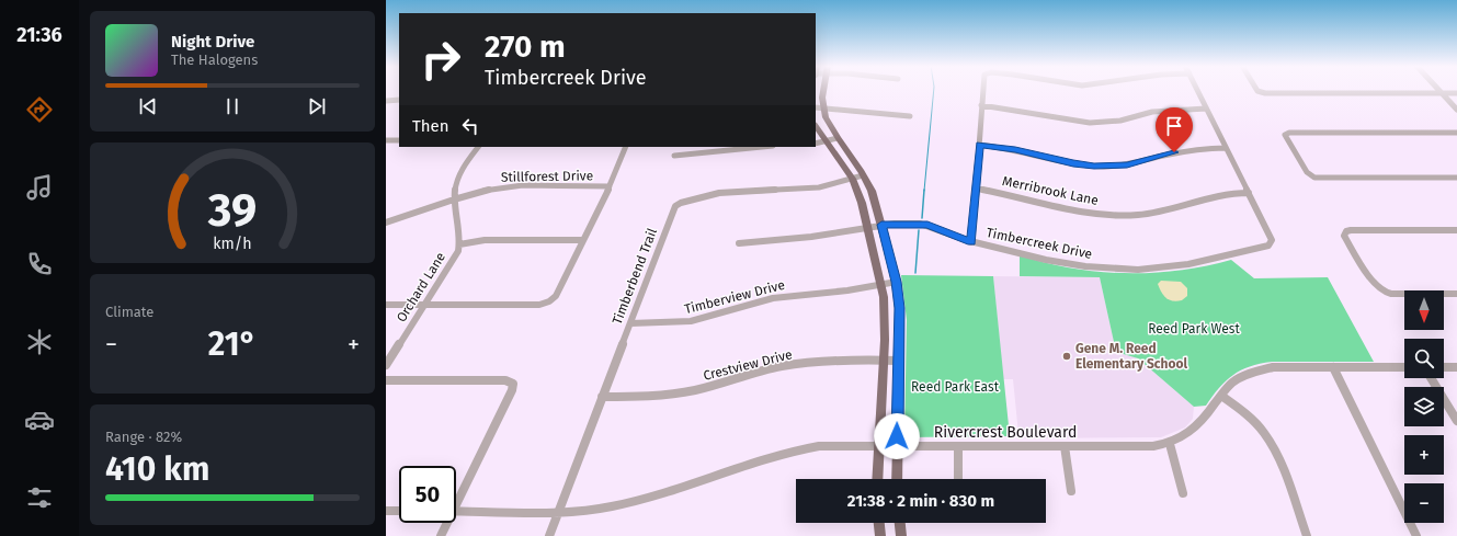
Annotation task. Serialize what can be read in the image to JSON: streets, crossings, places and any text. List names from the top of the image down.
{
  "streets": {
    "street": [
      "Stillforest Drive",
      "Merribrook Lane",
      "Timbercreek Drive",
      "Timberbend Trail",
      "Orchard Lane",
      "Timberview Drive",
      "Crestview Drive",
      "Rivercrest Boulevard"
    ]
  },
  "crossings": [
    ["Stillforest Drive", "Orchard Lane"],
    ["Merribrook Lane", "Timbercreek Drive"],
    ["Timberbend Trail", "Timberview Drive"],
    ["Timberbend Trail", "Crestview Drive"],
    ["Timberbend Trail", "Rivercrest Boulevard"]
  ],
  "parks": ["Reed Park West", "Reed Park East"],
  "places": ["Gene M. Reed Elementary School"],
  "north": "bottom",
  "page": {
    "tabs": "21:36",
    "turn": ["270 m", "Timbercreek Drive"],
    "song": ["Night Drive", "The Halogens"],
    "then": "Then",
    "tile": [
      "Climate",
      ["Range · 82%", "410 km"]
    ],
    "map_buttons": ["+", "−"],
    "heat": ["−", "21°", "+"],
    "limit": "50",
    "trip": "21:38 · 2 min · 830 m",
    "gauge": ["39", "km/h"]
  }
}
